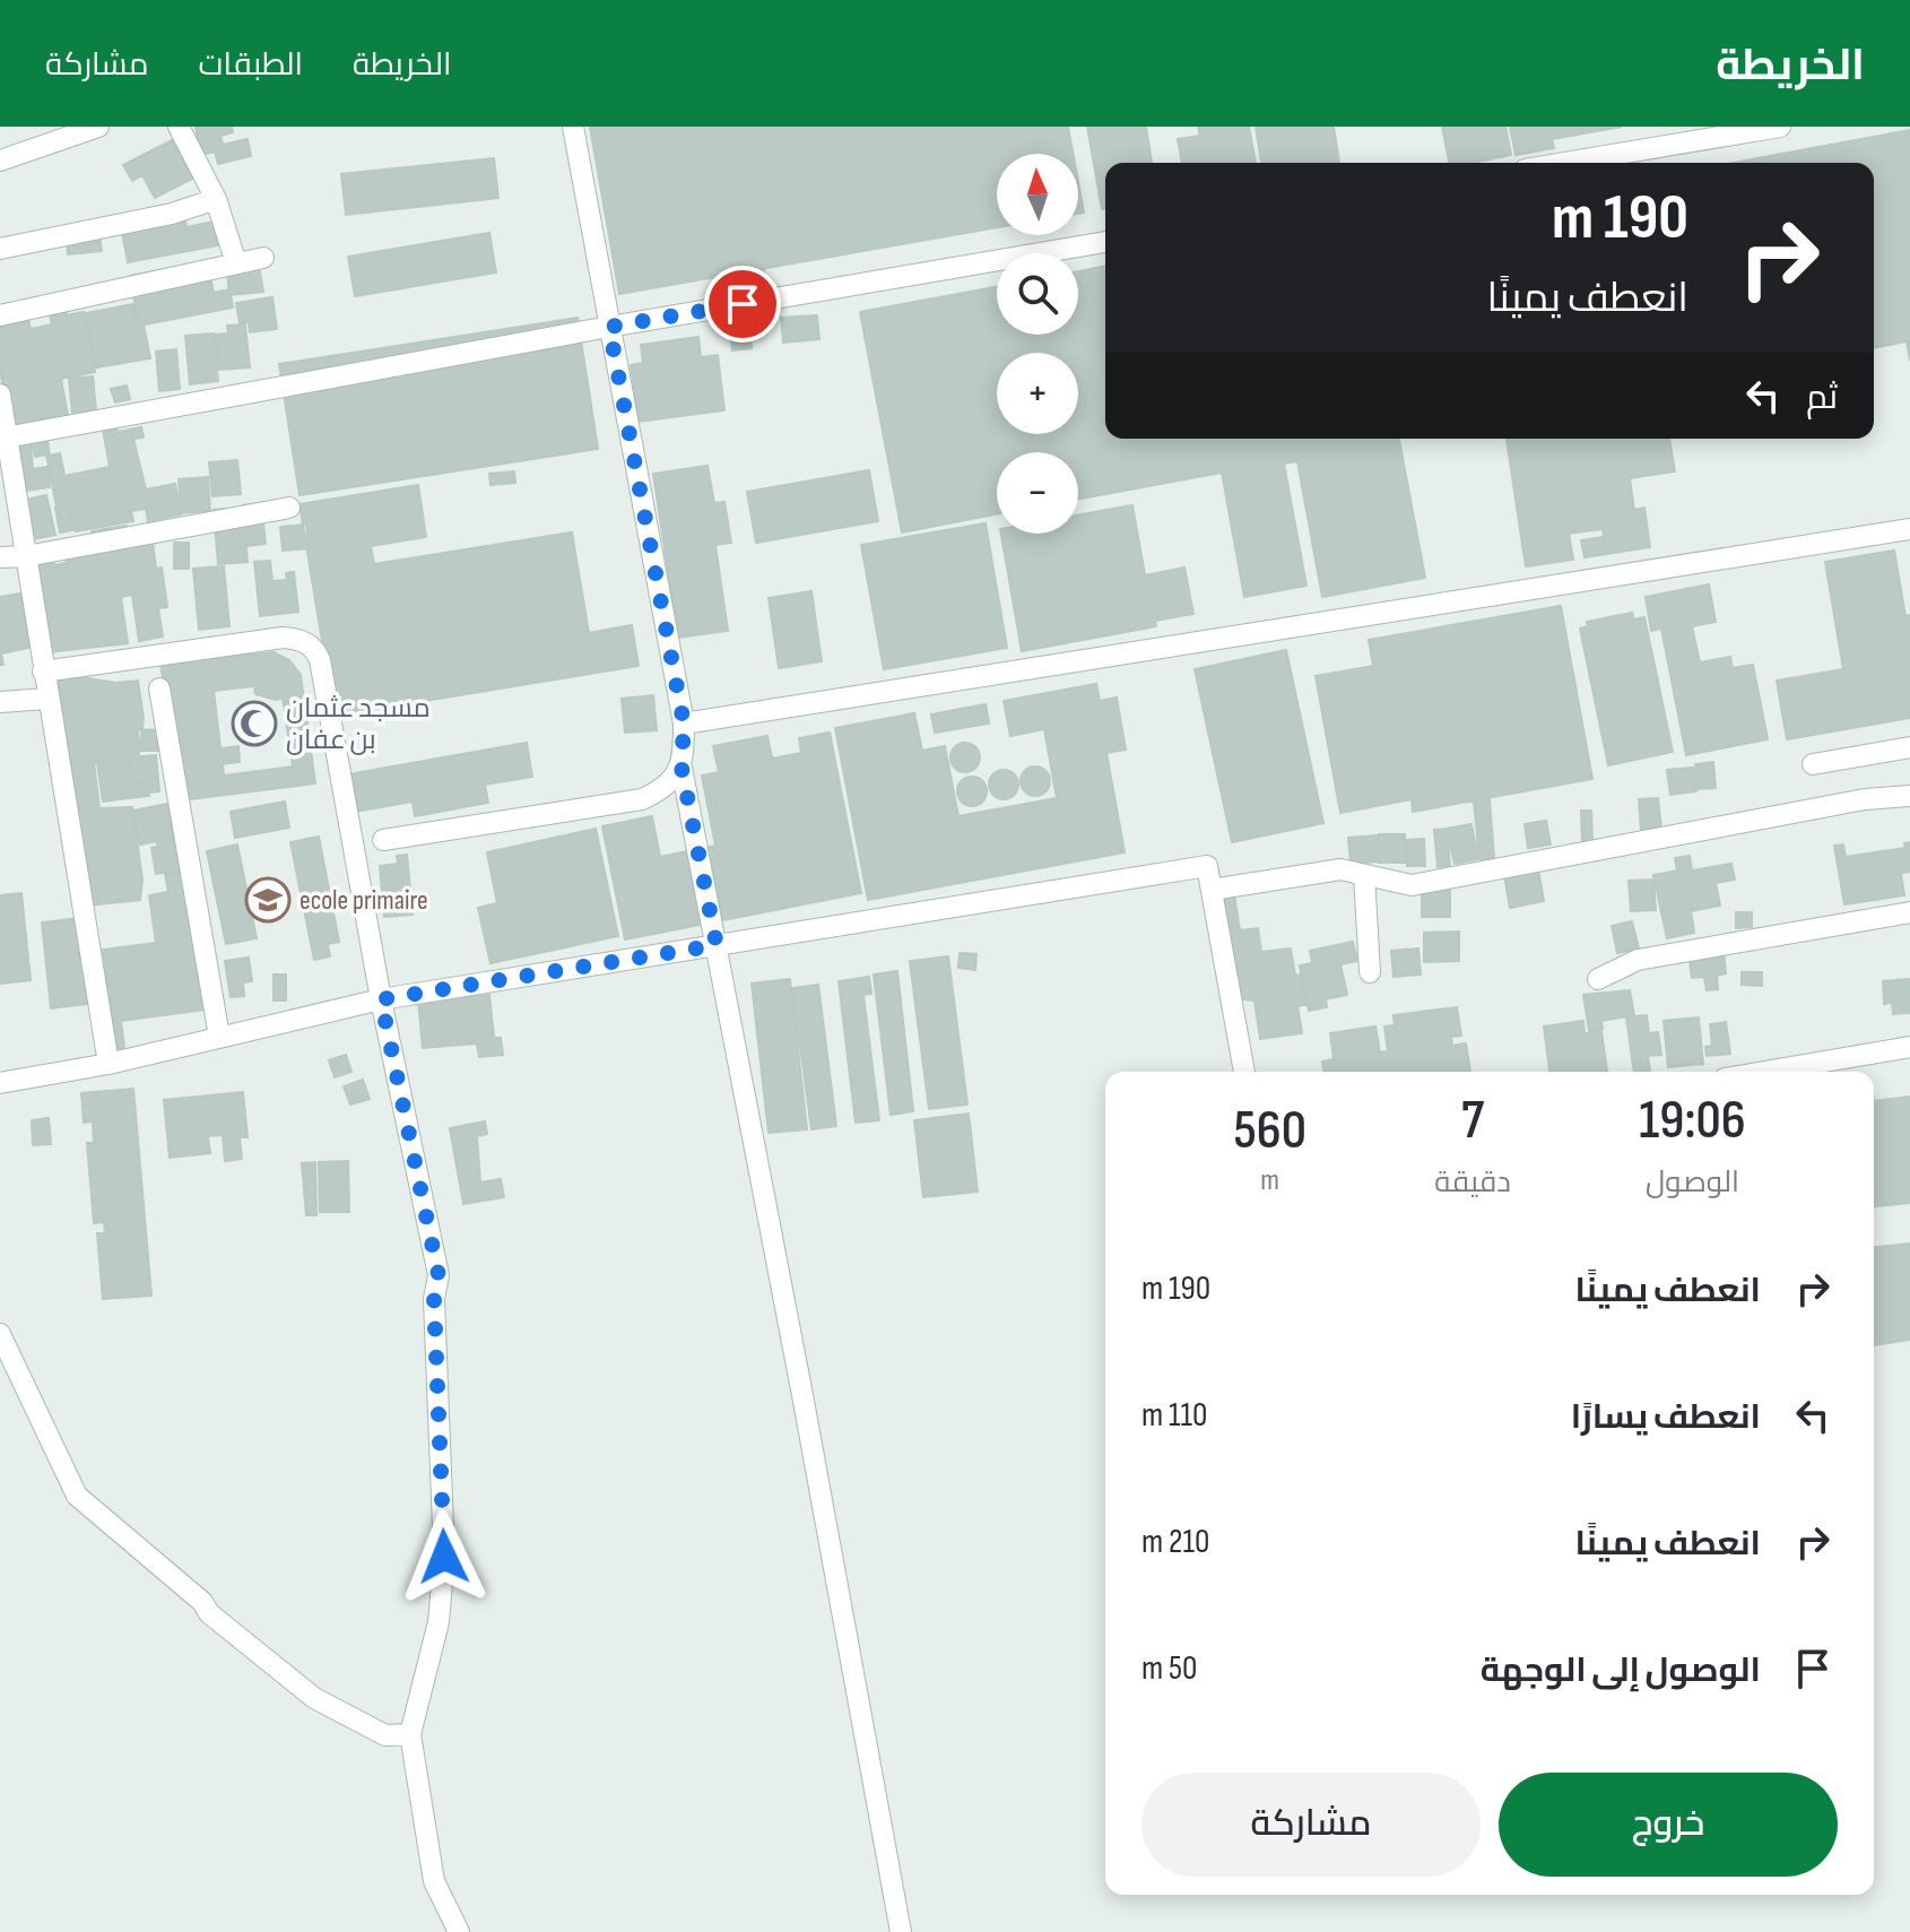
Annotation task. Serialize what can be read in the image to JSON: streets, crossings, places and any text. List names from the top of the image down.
{
  "places": {
    "mosque": ["مسجد عثمان بن عفان"],
    "school or university": ["ecole primaire"]
  },
  "north": "top",
  "page": {
    "header": "الخريطة",
    "nav": ["الخريطة", "الطبقات", "مشاركة"],
    "map_buttons": ["+", "−"],
    "turn": ["190 m", "انعطف يمينًا"],
    "then": "ثم",
    "eta": [
      "19:06",
      "الوصول",
      "7",
      "دقيقة",
      "560",
      "m"
    ],
    "list": [
      {
        "name": "انعطف يمينًا",
        "value": "190 m"
      },
      {
        "name": "انعطف يسارًا",
        "value": "110 m"
      },
      {
        "name": "انعطف يمينًا",
        "value": "210 m"
      },
      {
        "name": "الوصول إلى الوجهة",
        "value": "50 m"
      }
    ],
    "buttons": ["خروج", "مشاركة"]
  }
}
